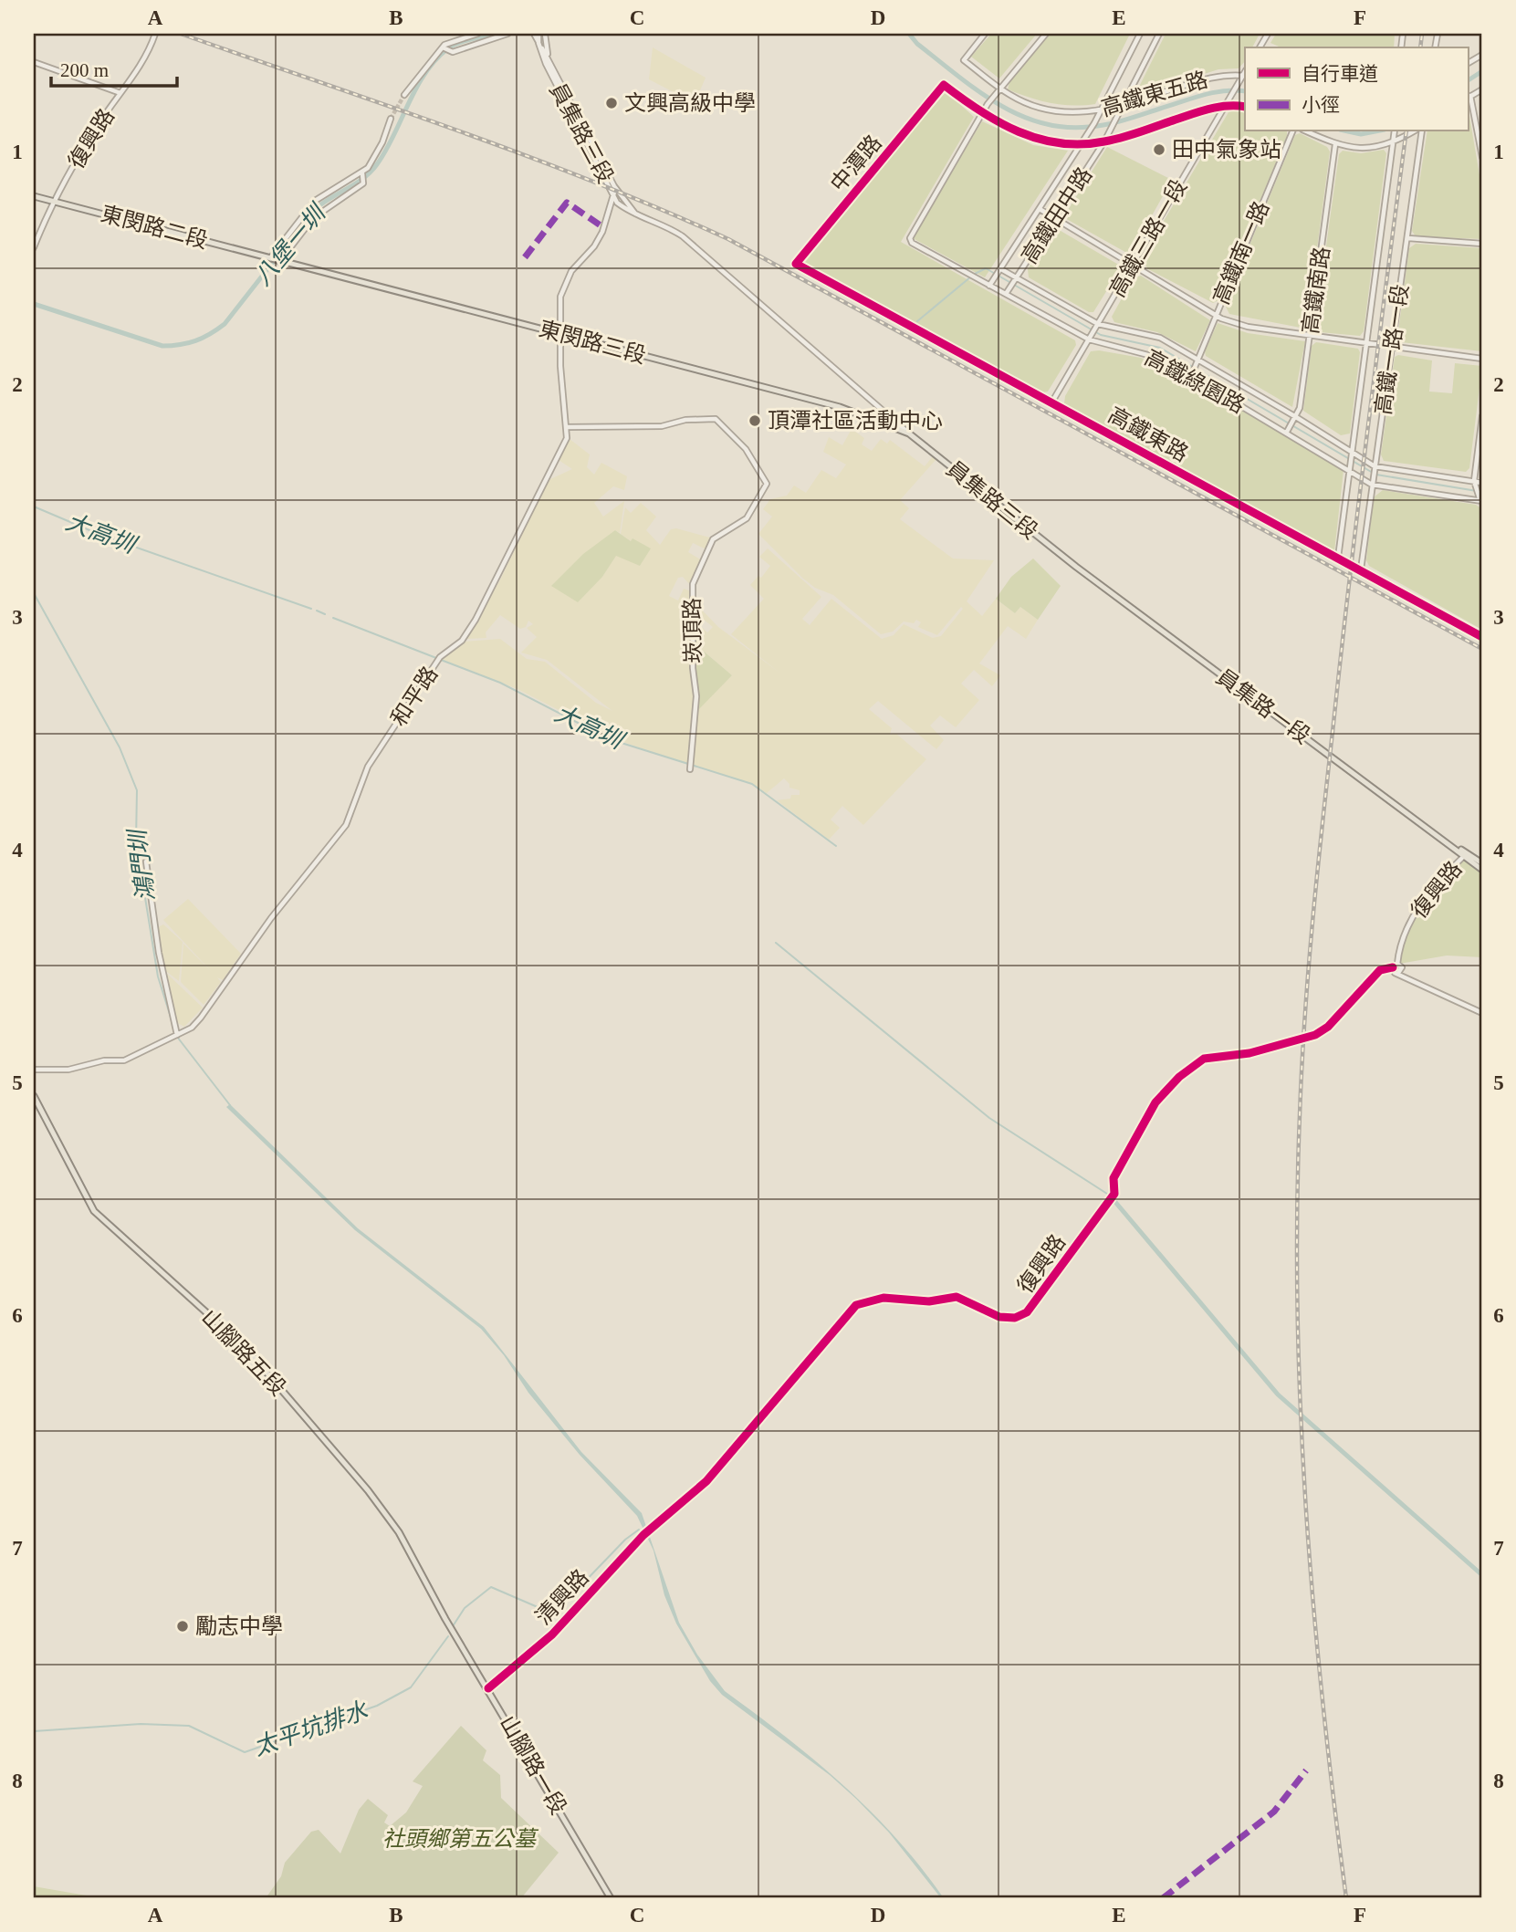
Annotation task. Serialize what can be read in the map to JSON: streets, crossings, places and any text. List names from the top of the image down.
{
  "streets": {
    "main road": [
      "員集路三段",
      "東閔路二段",
      "東閔路三段",
      "員集路一段",
      "山腳路五段",
      "山腳路一段"
    ],
    "street": [
      "高鐵東五路",
      "復興路",
      "中潭路",
      "高鐵田中路",
      "高鐵三路一段",
      "高鐵南一路",
      "高鐵南路",
      "高鐵一路一段",
      "高鐵綠園路",
      "高鐵東路",
      "崁頂路",
      "和平路",
      "清興路"
    ]
  },
  "crossings": [
    ["高鐵東五路", "高鐵田中路"],
    ["高鐵東五路", "高鐵三路一段"],
    ["員集路三段", "東閔路三段"],
    ["員集路三段", "和平路"],
    ["員集路三段", "員集路一段"],
    ["復興路", "東閔路二段"],
    ["復興路", "員集路一段"],
    ["復興路", "清興路"],
    ["中潭路", "高鐵綠園路"],
    ["中潭路", "高鐵東路"],
    ["高鐵田中路", "高鐵綠園路"],
    ["東閔路二段", "東閔路三段"],
    ["高鐵三路一段", "高鐵綠園路"],
    ["高鐵三路一段", "高鐵東路"],
    ["高鐵南一路", "高鐵綠園路"],
    ["高鐵南路", "高鐵綠園路"],
    ["東閔路三段", "和平路"],
    ["高鐵一路一段", "高鐵綠園路"],
    ["高鐵一路一段", "高鐵東路"],
    ["崁頂路", "和平路"],
    ["山腳路五段", "山腳路一段"],
    ["清興路", "山腳路一段"]
  ],
  "water": [
    "八堡一圳",
    "大高圳",
    "鴻門圳",
    "太平坑排水"
  ],
  "parks": ["社頭鄉第五公墓"],
  "places": [
    "文興高級中學",
    "田中氣象站",
    "頂潭社區活動中心",
    "勵志中學"
  ],
  "legend": ["自行車道", "小徑"],
  "scale_bar": "200 m",
  "grid": {
    "columns": [
      "A",
      "B",
      "C",
      "D",
      "E",
      "F"
    ],
    "rows": [
      "1",
      "2",
      "3",
      "4",
      "5",
      "6",
      "7",
      "8"
    ]
  }
}
